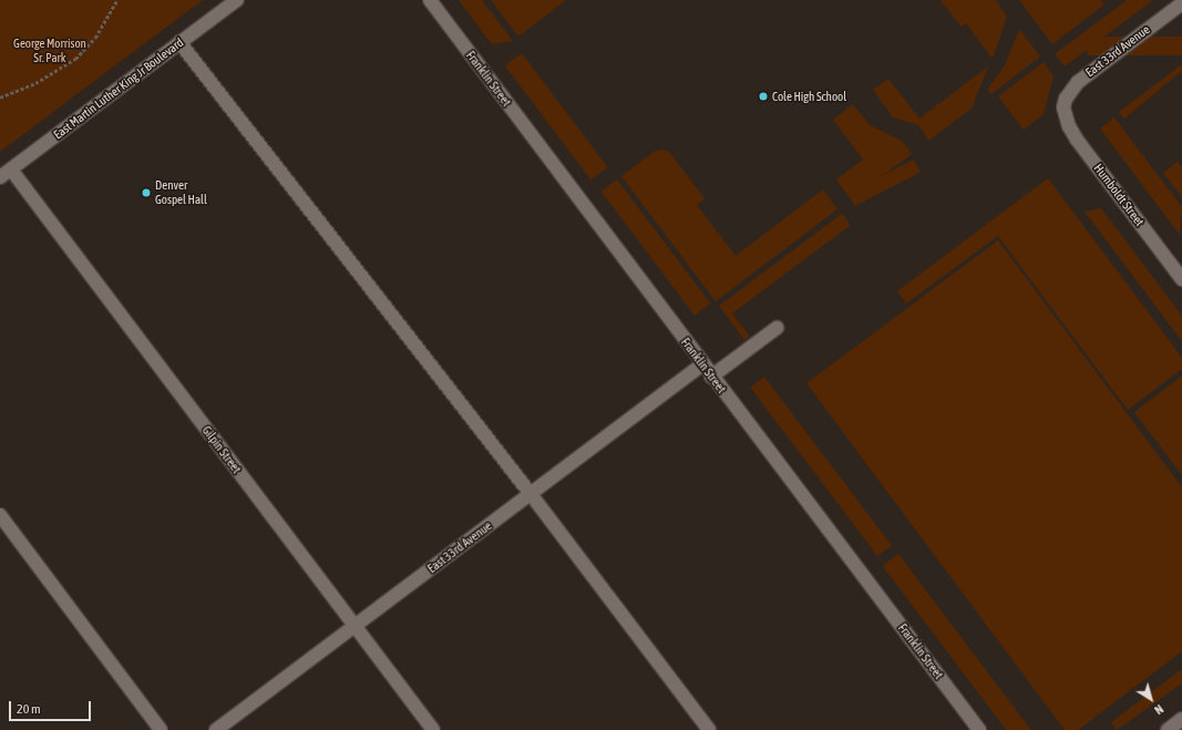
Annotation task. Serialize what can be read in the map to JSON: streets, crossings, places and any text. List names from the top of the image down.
{
  "streets": {
    "street": [
      "East 33rd Avenue",
      "Franklin Street",
      "East Martin Luther King Jr Boulevard",
      "Humboldt Street",
      "Gilpin Street"
    ]
  },
  "crossings": [
    ["East 33rd Avenue", "Franklin Street"],
    ["East 33rd Avenue", "Humboldt Street"],
    ["East 33rd Avenue", "Gilpin Street"],
    ["East Martin Luther King Jr Boulevard", "Gilpin Street"]
  ],
  "parks": ["George Morrison Sr. Park"],
  "places": ["Cole High School", "Denver Gospel Hall"],
  "scale_bar": "20 m",
  "north": "bottom right"
}
